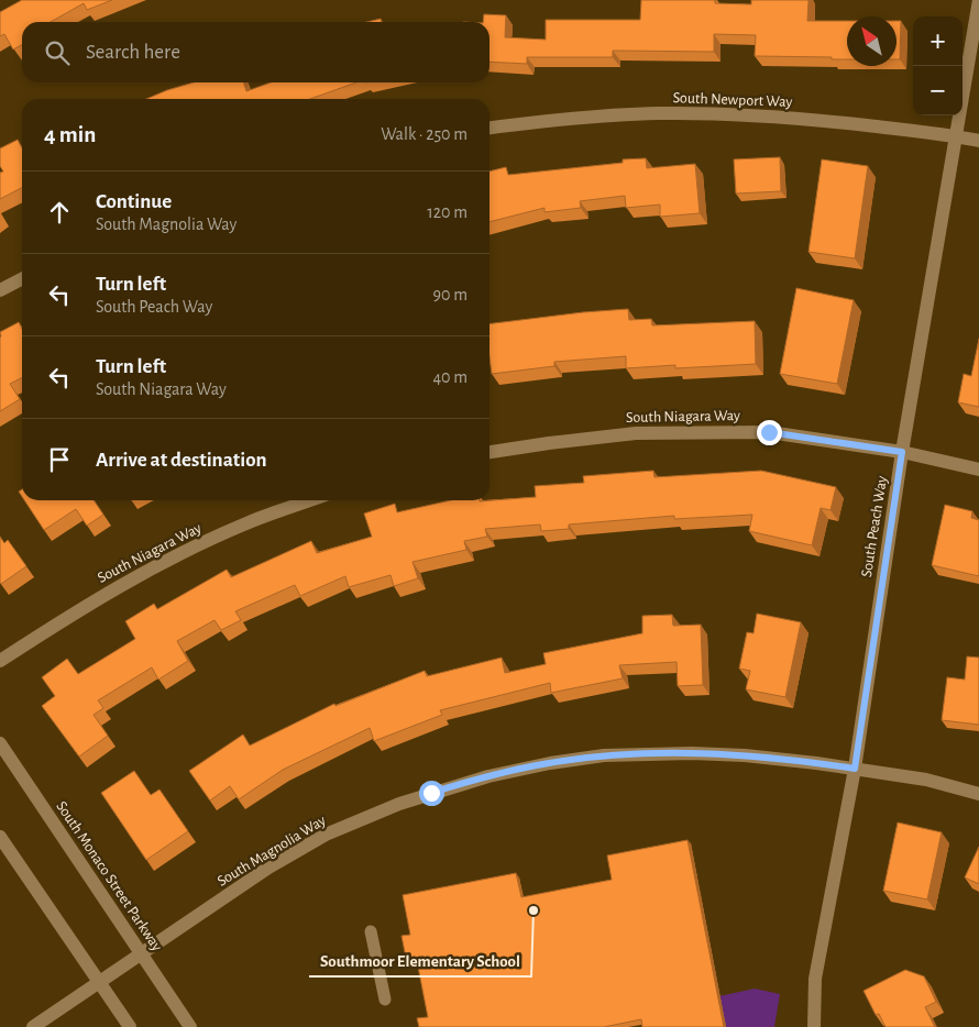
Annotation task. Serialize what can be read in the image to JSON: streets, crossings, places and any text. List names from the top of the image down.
{
  "streets": {
    "street": [
      "South Newport Way",
      "South Niagara Way",
      "South Peach Way",
      "South Magnolia Way",
      "South Monaco Street Parkway"
    ]
  },
  "crossings": [
    ["South Newport Way", "South Peach Way"],
    ["South Niagara Way", "South Peach Way"],
    ["South Peach Way", "South Magnolia Way"],
    ["South Magnolia Way", "South Monaco Street Parkway"]
  ],
  "places": ["Southmoor Elementary School"],
  "north": "top left",
  "page": {
    "map_buttons": ["+", "−"],
    "search": "Search here",
    "heading": ["4 min", "Walk · 250 m"],
    "list": [
      ["Continue", "South Magnolia Way", "120 m"],
      ["Turn left", "South Peach Way", "90 m"],
      ["Turn left", "South Niagara Way", "40 m"],
      "Arrive at destination"
    ]
  }
}
